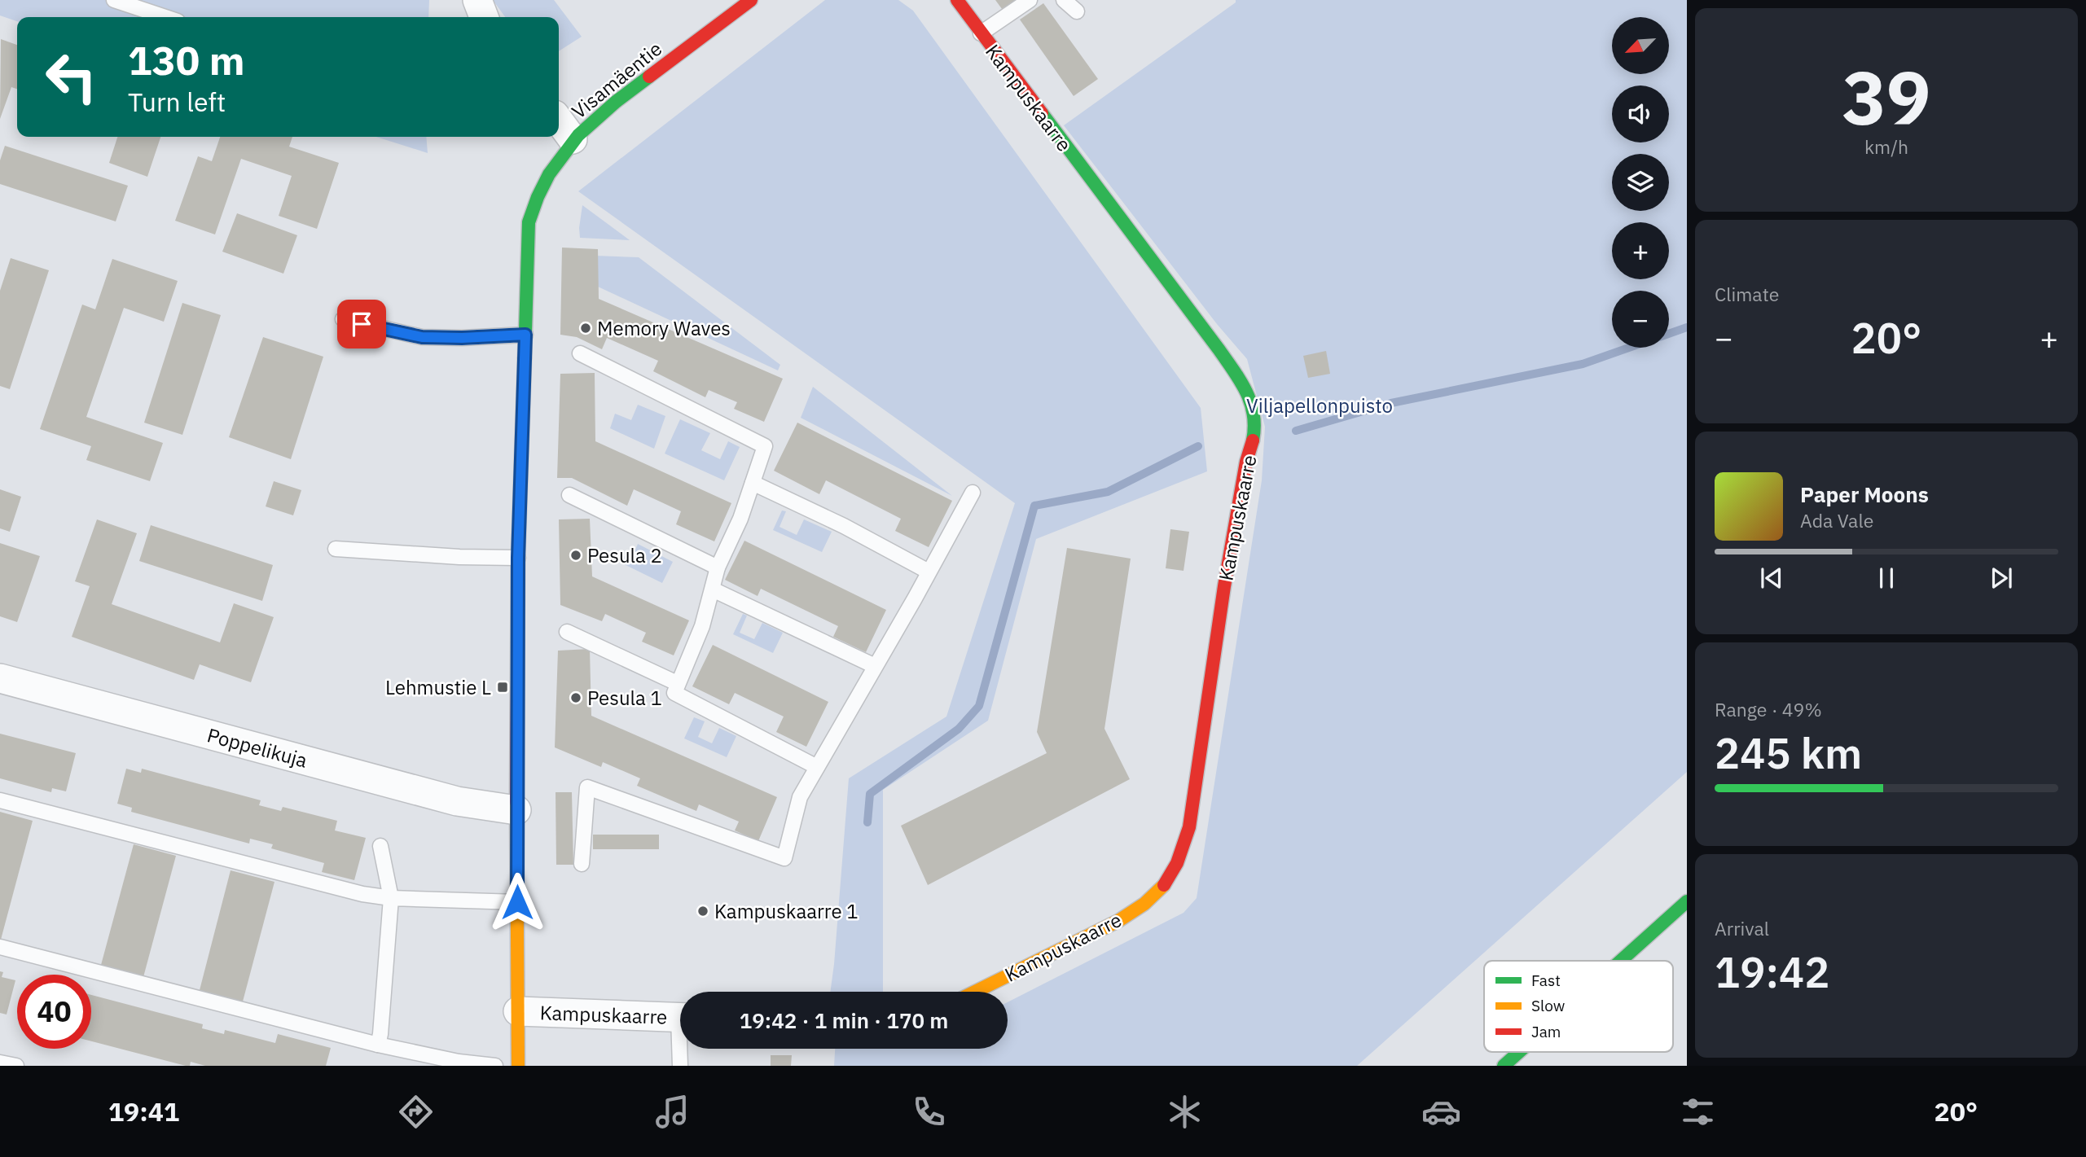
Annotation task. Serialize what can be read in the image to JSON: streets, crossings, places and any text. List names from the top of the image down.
{
  "streets": {
    "street": ["Visamäentie", "Kampuskaarre", "Poppelikuja"]
  },
  "crossings": [
    ["Visamäentie", "Kampuskaarre"],
    ["Visamäentie", "Poppelikuja"]
  ],
  "parks": ["Viljapellonpuisto"],
  "places": {
    "other": [
      "Memory Waves",
      "Pesula 2",
      "Pesula 1",
      "Kampuskaarre 1"
    ],
    "transit": ["Lehmustie L"]
  },
  "legend": ["Fast", "Slow", "Jam"],
  "north": "bottom left",
  "page": {
    "tile": [
      ["39", "km/h"],
      "Climate",
      ["Range · 49%", "245 km"],
      ["Arrival", "19:42"]
    ],
    "map_buttons": ["+", "−"],
    "turn": ["130 m", "Turn left"],
    "heat": ["−", "20°", "+"],
    "song": ["Paper Moons", "Ada Vale"],
    "limit": "40",
    "trip": "19:42 · 1 min · 170 m",
    "tabs": ["19:41", "20°"]
  }
}
